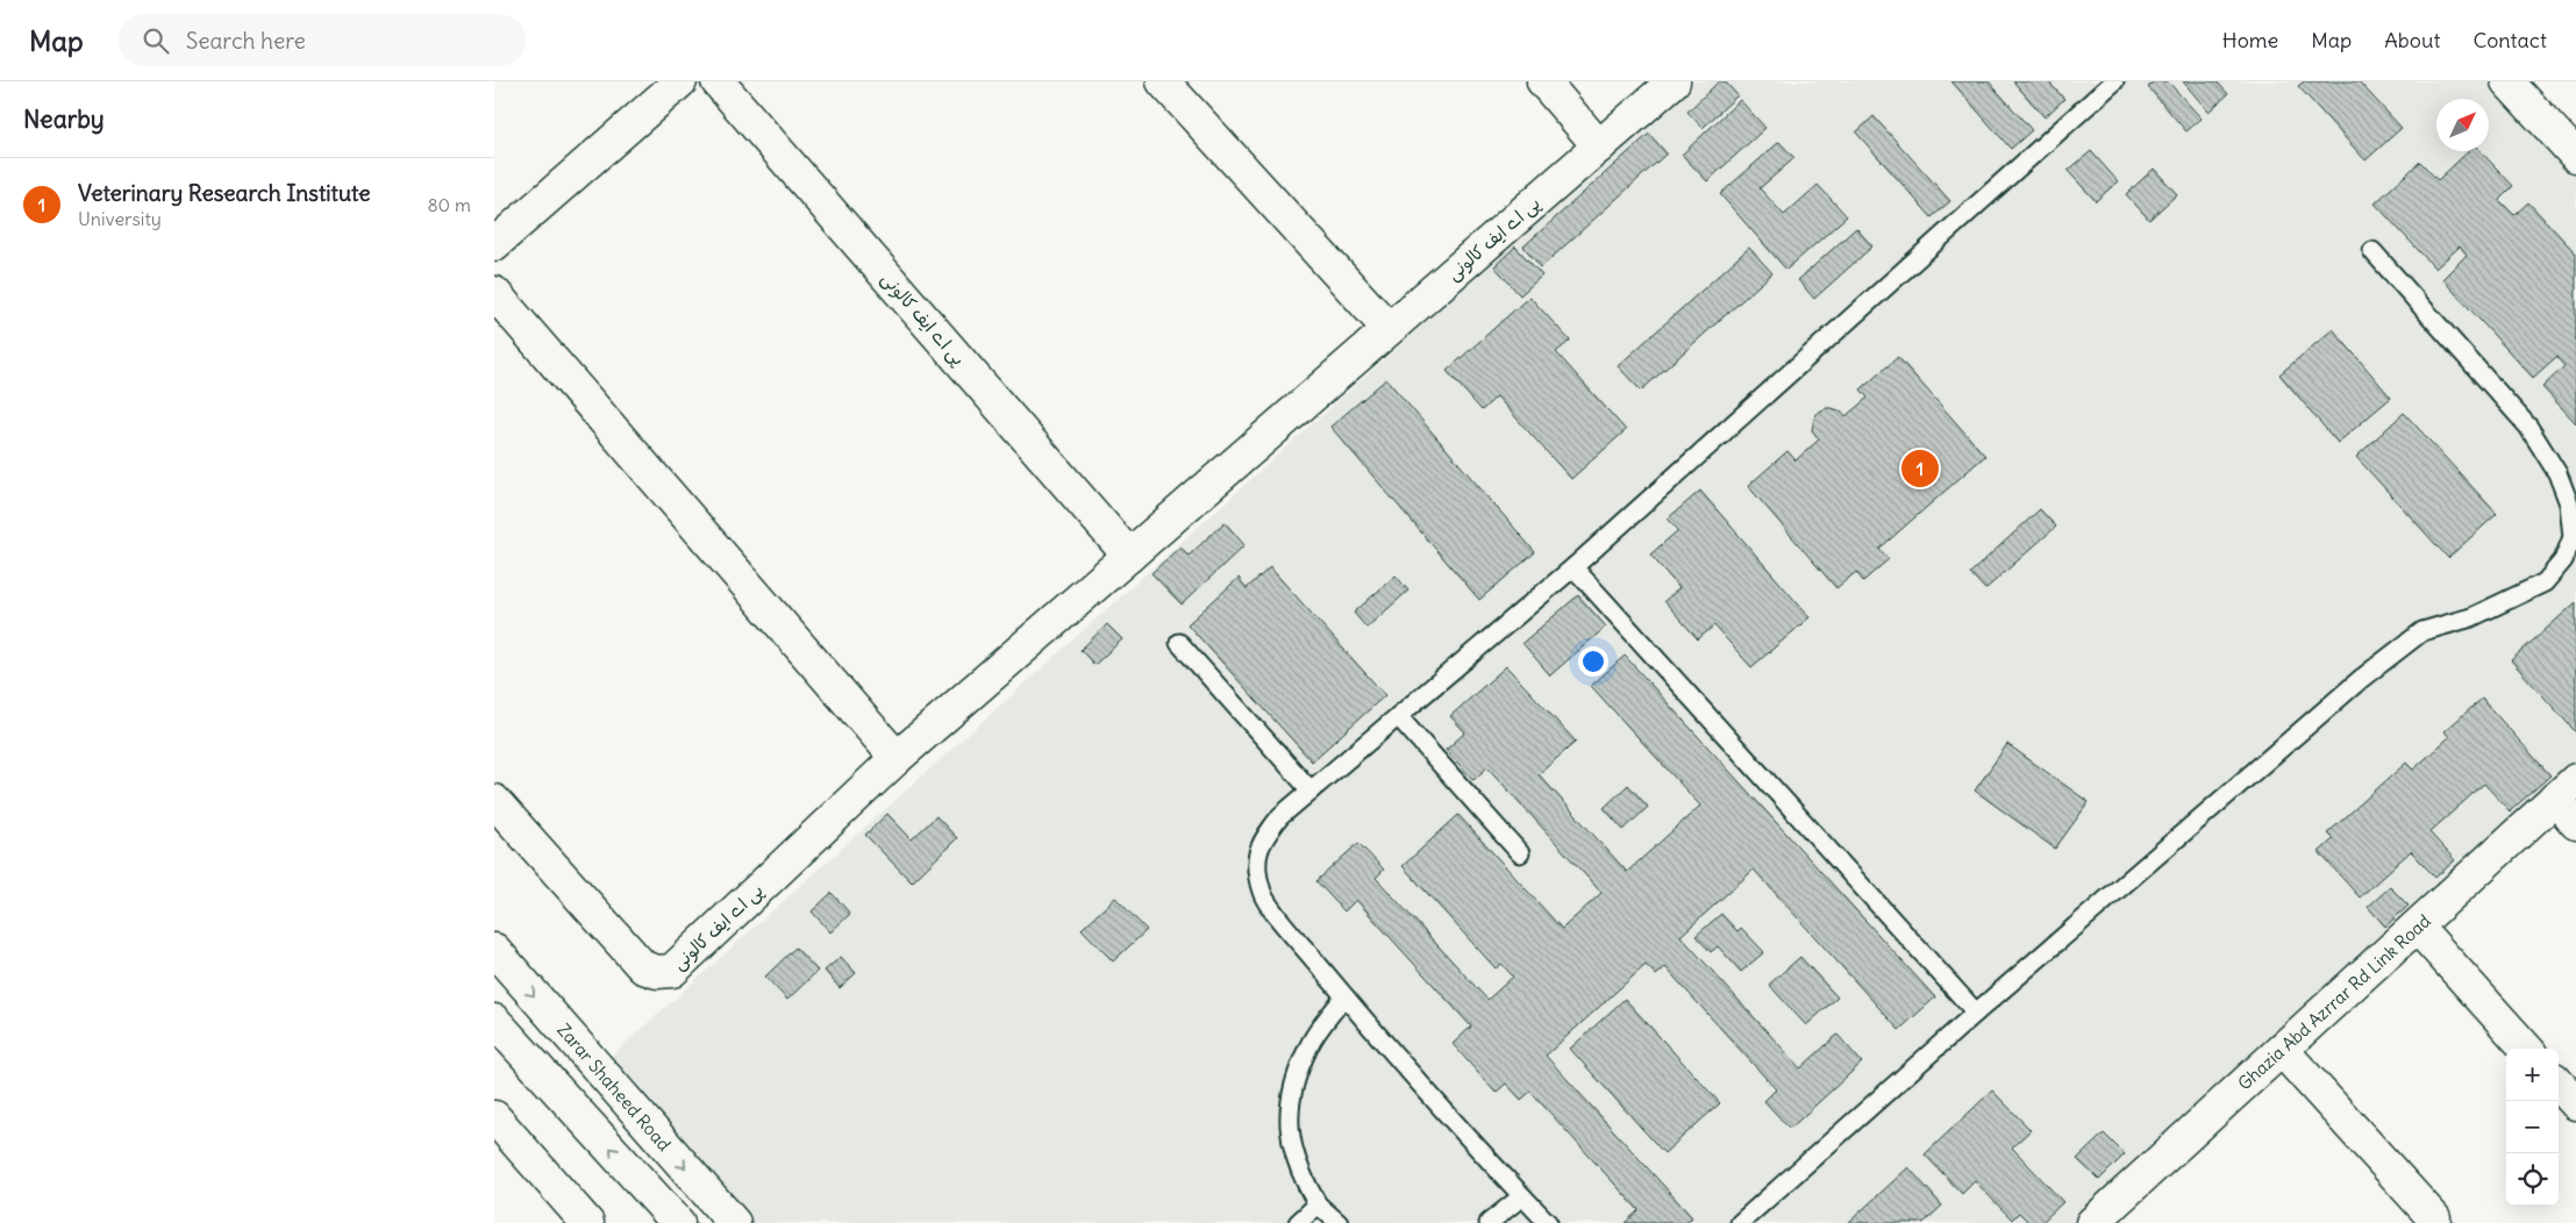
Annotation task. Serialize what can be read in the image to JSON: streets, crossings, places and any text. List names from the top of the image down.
{
  "streets": {
    "street": ["پی اے ایف کالونی", "Ghazia Abd Azrrar Rd Link Road", "Zarar Shaheed Road"]
  },
  "north": "top right",
  "page": {
    "header": "Map",
    "search": "Search here",
    "nav": [
      "Home",
      "Map",
      "About",
      "Contact"
    ],
    "heading": "Nearby",
    "list": [
      {
        "mark": "1",
        "name": "Veterinary Research Institute",
        "note": "University",
        "value": "80 m"
      }
    ],
    "pins": "1",
    "map_buttons": ["+", "−"]
  }
}
